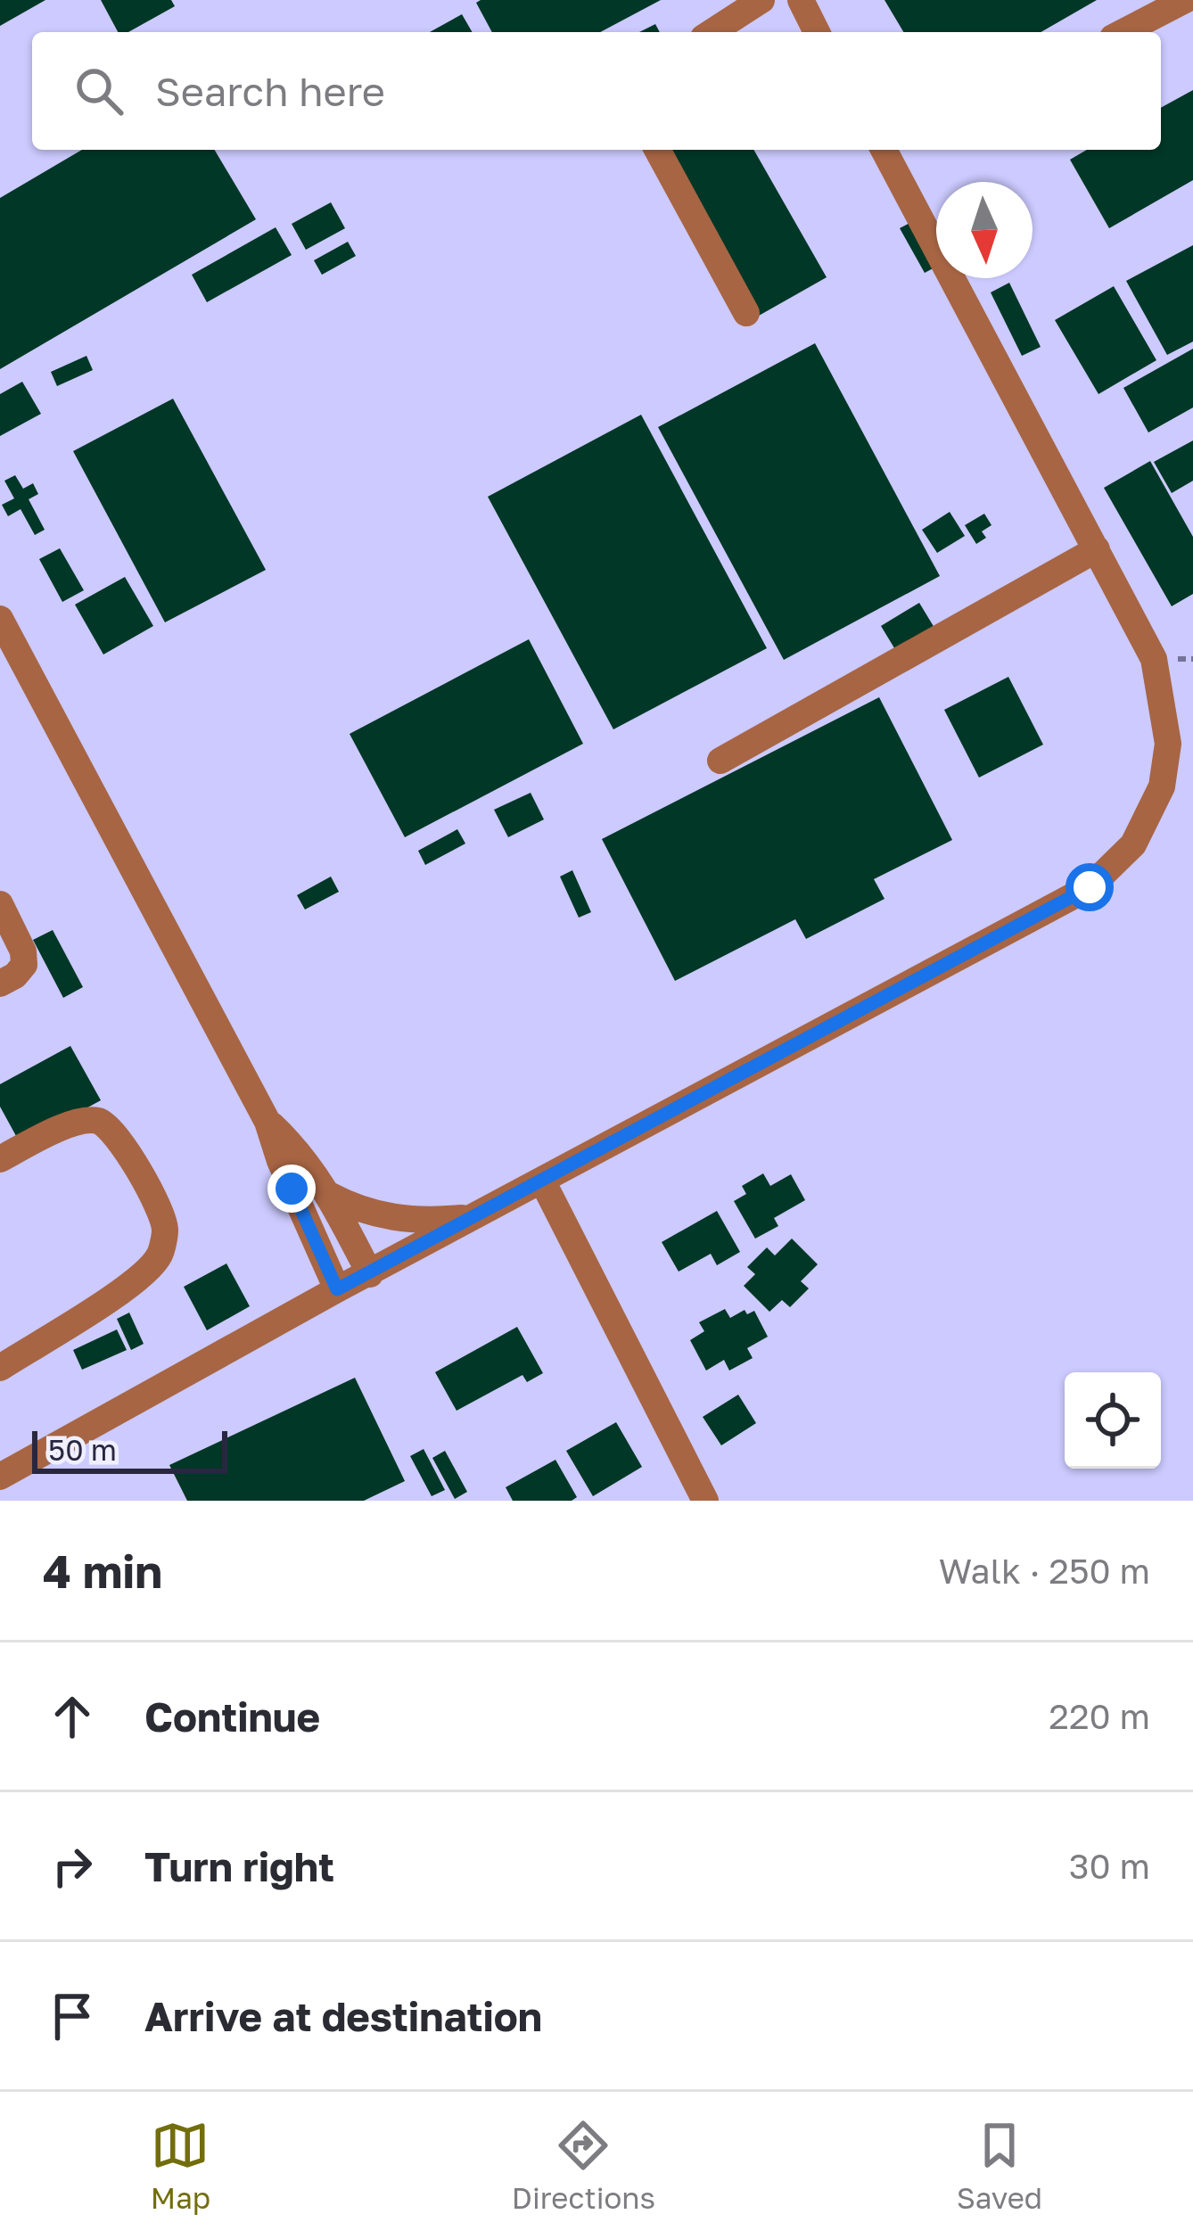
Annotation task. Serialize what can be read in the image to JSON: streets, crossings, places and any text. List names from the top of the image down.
{
  "scale_bar": "50 m",
  "north": "bottom",
  "page": {
    "search": "Search here",
    "scale": "50 m",
    "heading": ["4 min", "Walk · 250 m"],
    "list": [
      ["Continue", "220 m"],
      ["Turn right", "30 m"],
      "Arrive at destination"
    ],
    "nav": ["Map", "Directions", "Saved"]
  }
}
